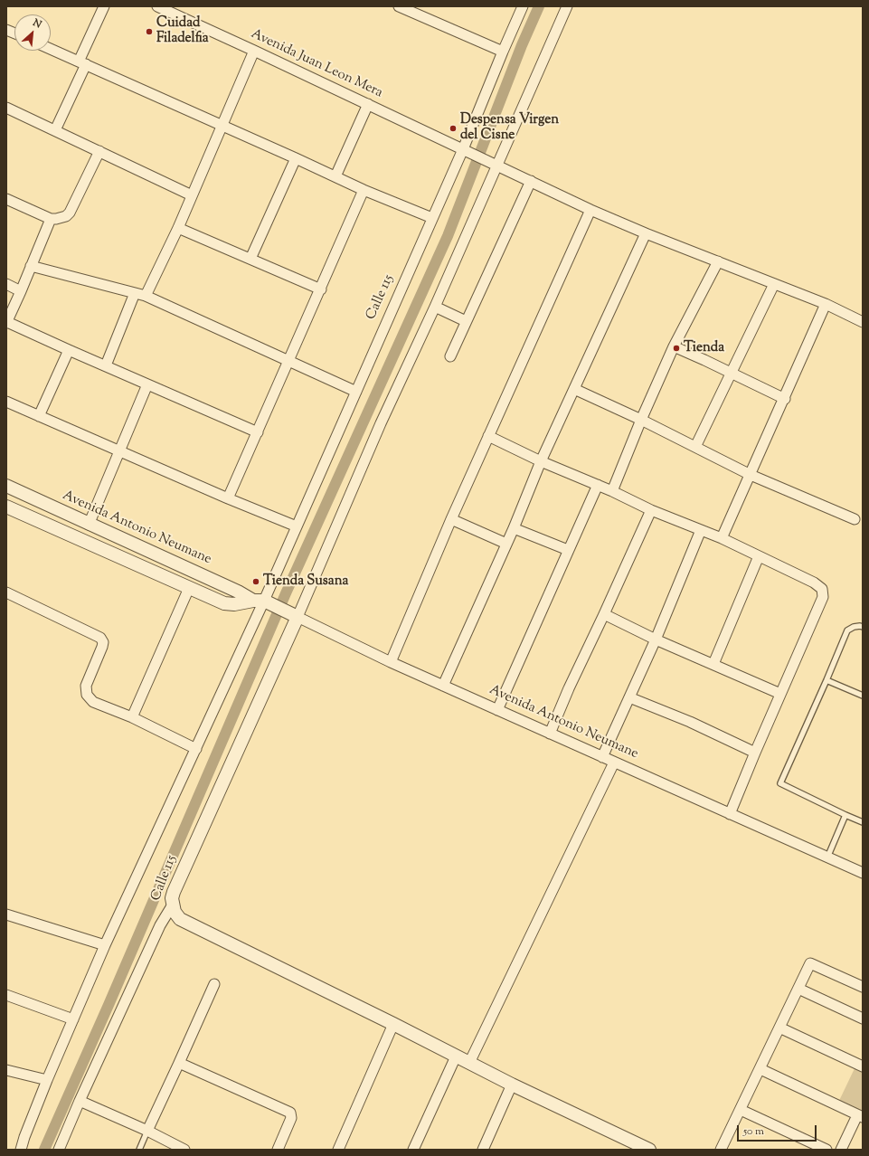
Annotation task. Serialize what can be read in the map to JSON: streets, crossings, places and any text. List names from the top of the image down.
{
  "streets": {
    "street": ["Avenida Juan Leon Mera", "Calle 115", "Avenida Antonio Neumane"]
  },
  "crossings": [
    ["Avenida Juan Leon Mera", "Calle 115"],
    ["Calle 115", "Avenida Antonio Neumane"]
  ],
  "places": [
    "Cuidad Filadelfia",
    "Despensa Virgen del Cisne",
    "Tienda",
    "Tienda Susana"
  ],
  "scale_bar": "50 m",
  "north": "top right"
}
